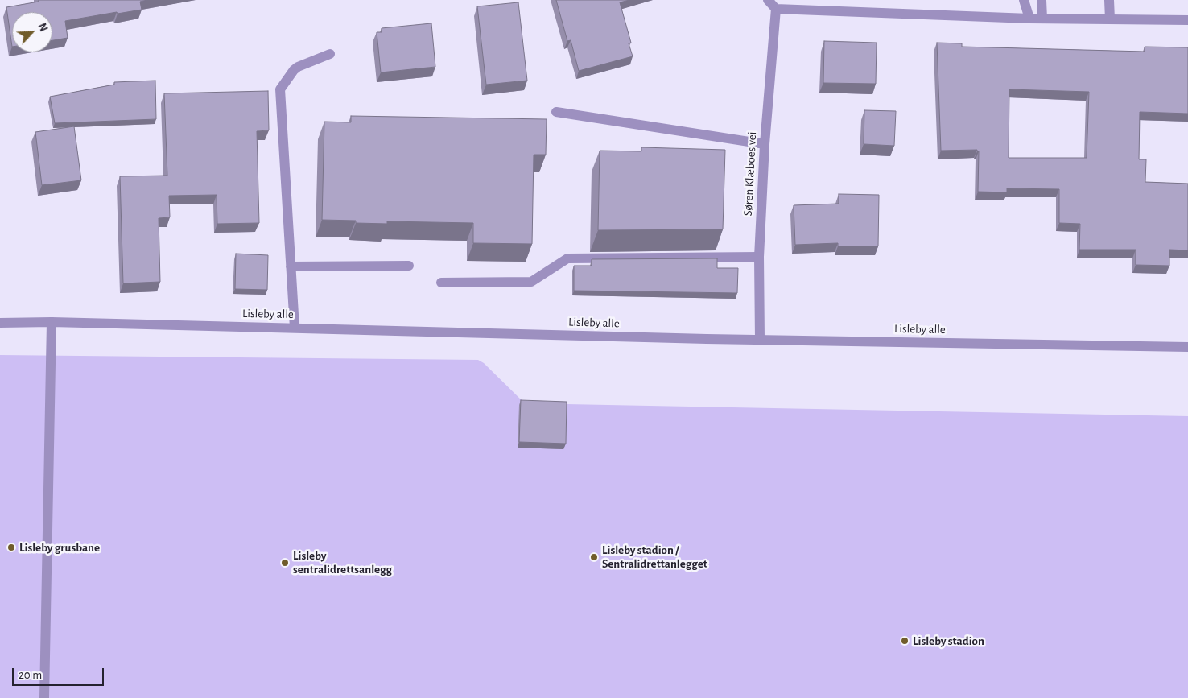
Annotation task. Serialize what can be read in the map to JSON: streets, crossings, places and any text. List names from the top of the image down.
{
  "streets": {
    "street": ["Søren Klæboes vei", "Lisleby alle"]
  },
  "crossings": [
    ["Søren Klæboes vei", "Lisleby alle"]
  ],
  "places": [
    "Lisleby grusbane",
    "Lisleby stadion / Sentralidrettanlegget",
    "Lisleby sentralidrettsanlegg",
    "Lisleby stadion"
  ],
  "scale_bar": "20 m",
  "north": "top right"
}
